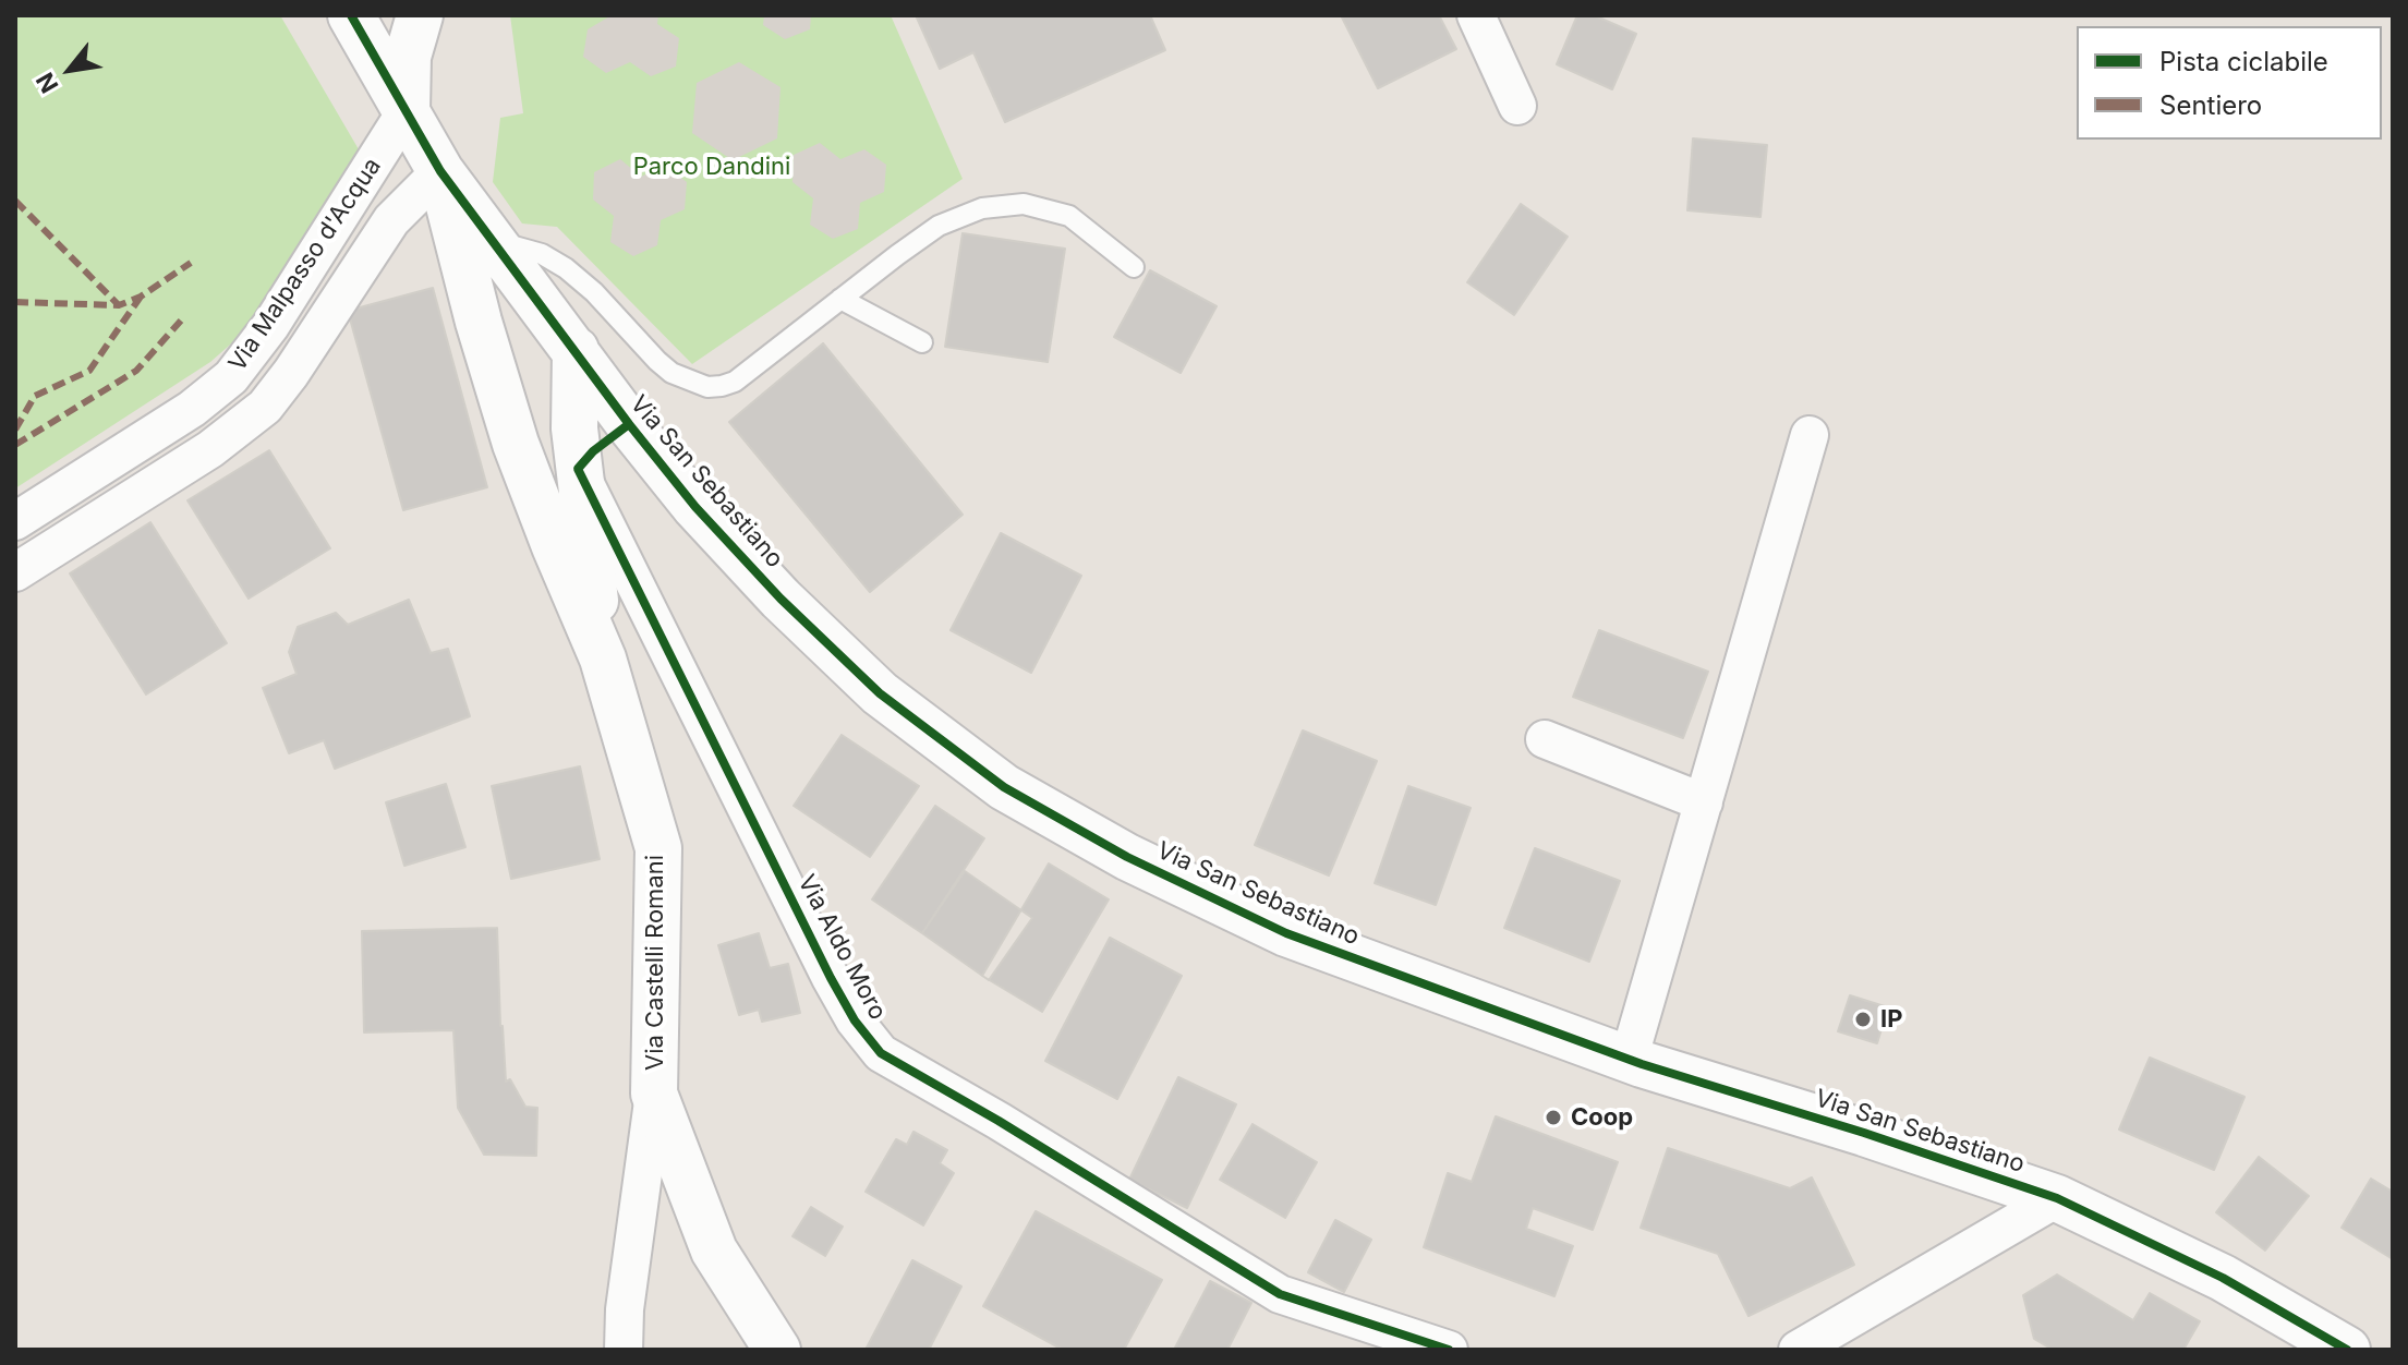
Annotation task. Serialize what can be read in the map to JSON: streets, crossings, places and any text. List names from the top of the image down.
{
  "streets": {
    "street": [
      "Via Malpasso d'Acqua",
      "Via San Sebastiano",
      "Via Aldo Moro",
      "Via Castelli Romani"
    ]
  },
  "crossings": [
    ["Via Malpasso d'Acqua", "Via San Sebastiano"]
  ],
  "parks": ["Parco Dandini"],
  "places": ["IP", "Coop"],
  "legend": ["Pista ciclabile", "Sentiero"],
  "north": "bottom left"
}
